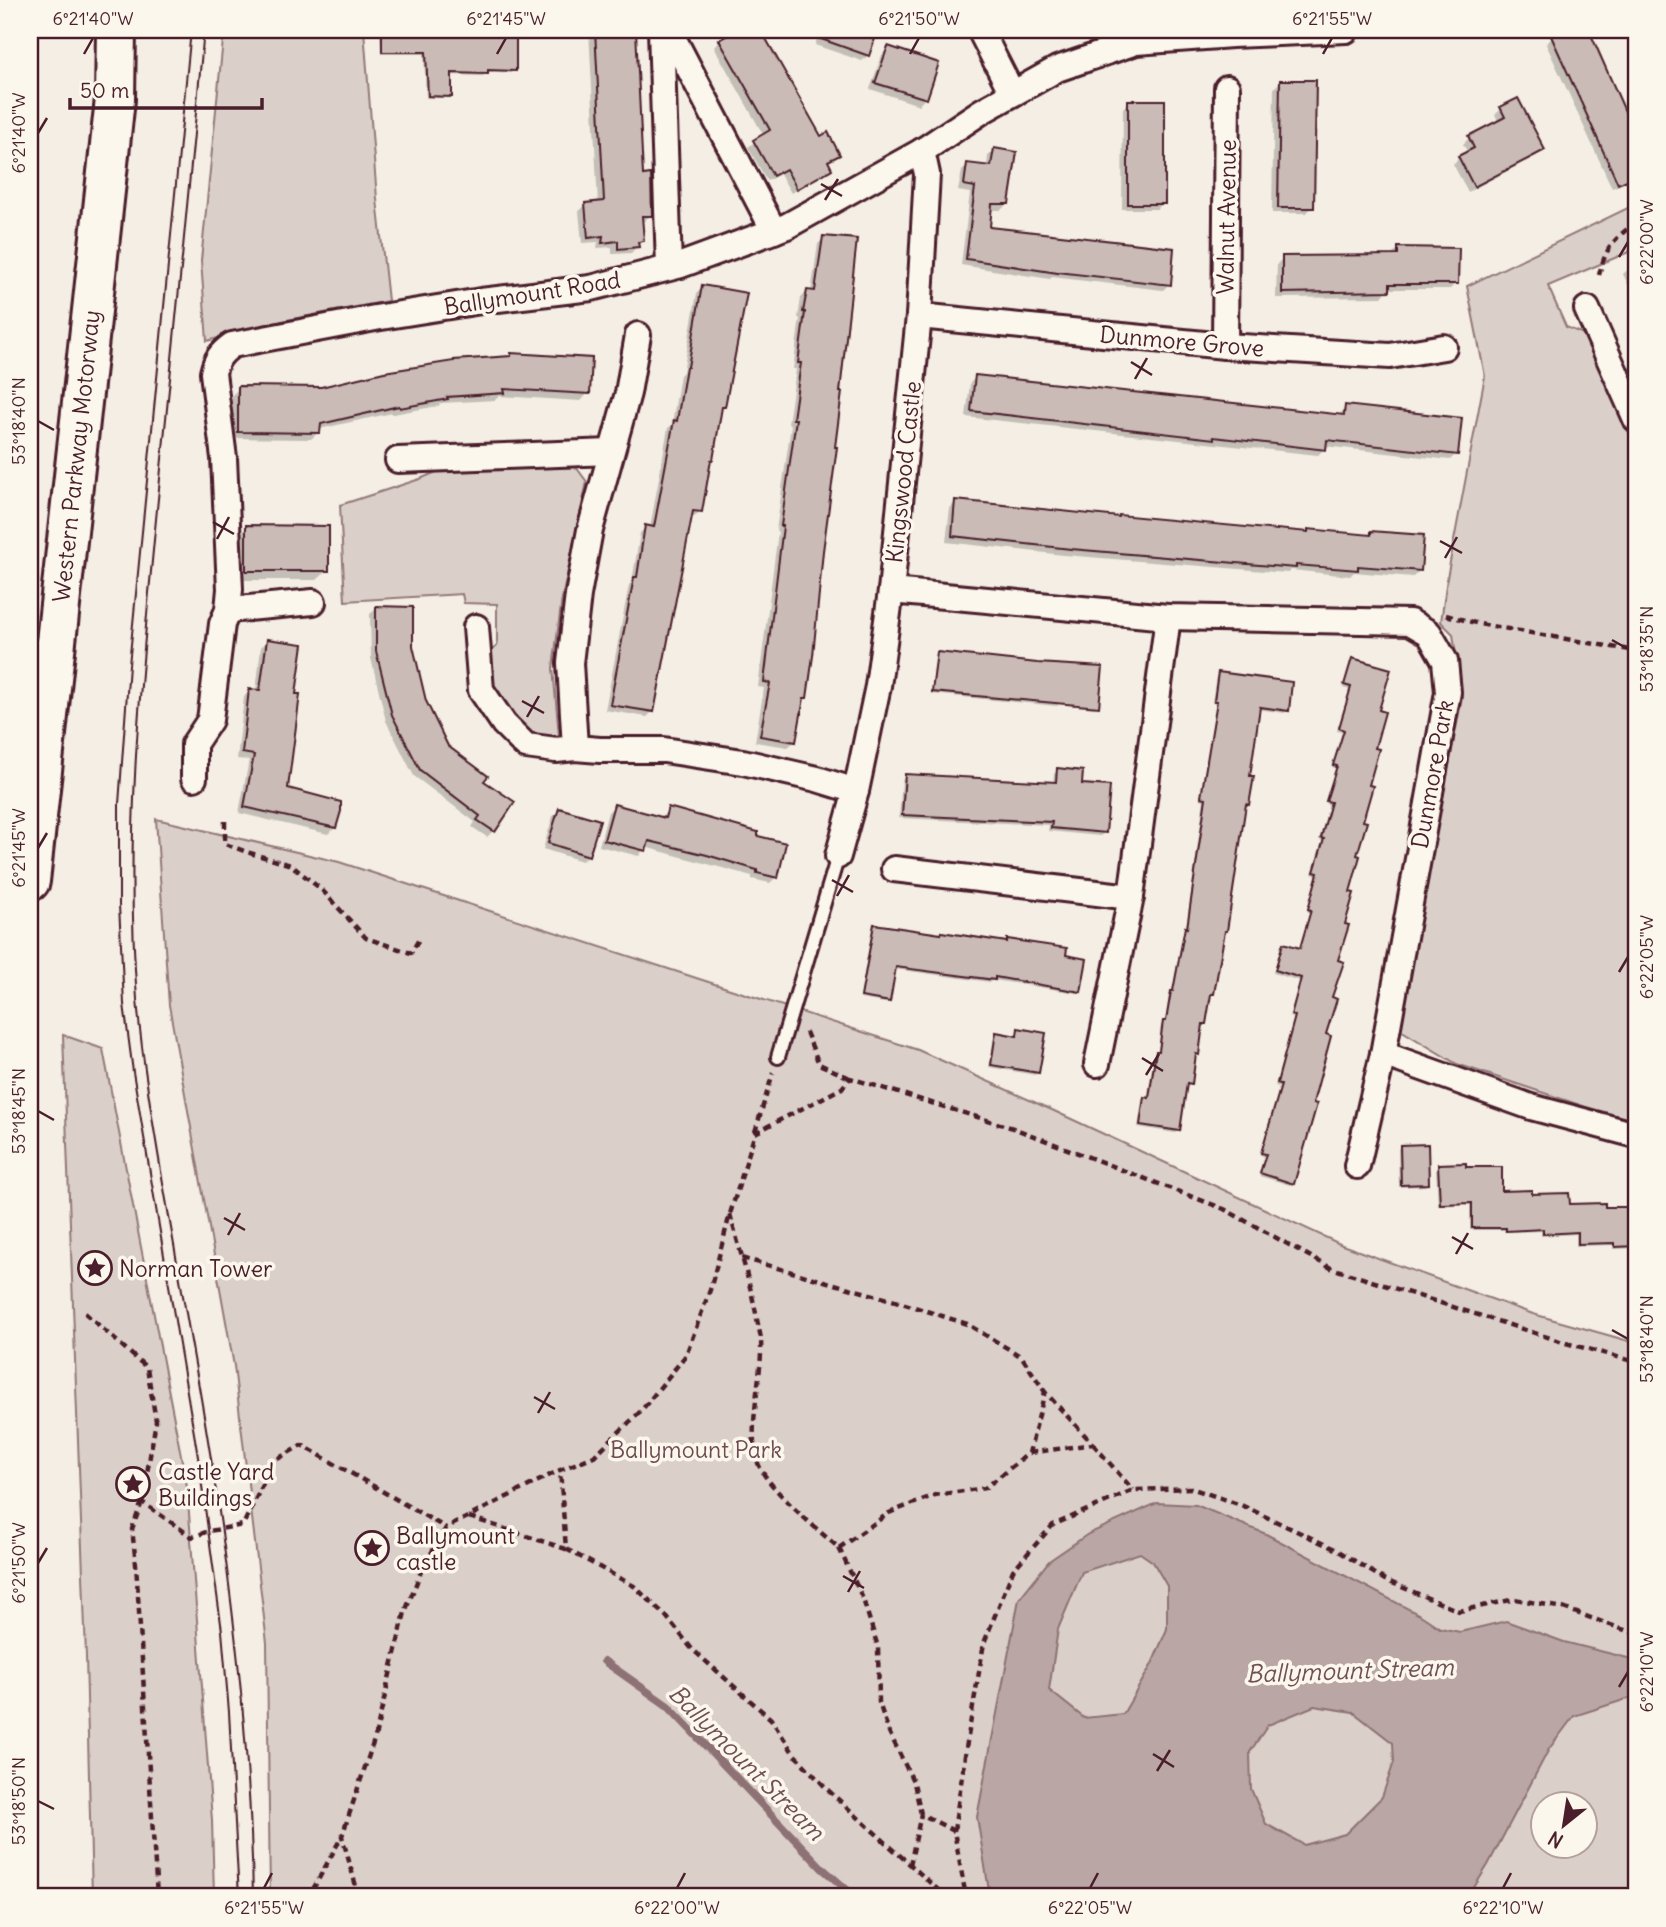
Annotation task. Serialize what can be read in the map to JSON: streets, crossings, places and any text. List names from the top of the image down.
{
  "streets": {
    "highway": ["Western Parkway Motorway"],
    "street": [
      "Walnut Avenue",
      "Ballymount Road",
      "Dunmore Grove",
      "Kingswood Castle",
      "Dunmore Park"
    ]
  },
  "crossings": [
    ["Walnut Avenue", "Dunmore Grove"],
    ["Ballymount Road", "Kingswood Castle"],
    ["Dunmore Grove", "Kingswood Castle"],
    ["Kingswood Castle", "Dunmore Park"]
  ],
  "water": ["Ballymount Stream"],
  "parks": ["Ballymount Park"],
  "places": {
    "place": ["Norman Tower", "Castle Yard Buildings", "Ballymount castle"]
  },
  "scale_bar": "50 m",
  "north": "bottom left",
  "coordinates": [
    "6°21'40\"W",
    "6°21'45\"W",
    "6°21'50\"W",
    "6°21'55\"W",
    "6°22'00\"W",
    "53°18'40\"N",
    "53°18'35\"N",
    "6°22'05\"W",
    "53°18'45\"N",
    "6°22'10\"W",
    "53°18'50\"N"
  ]
}
